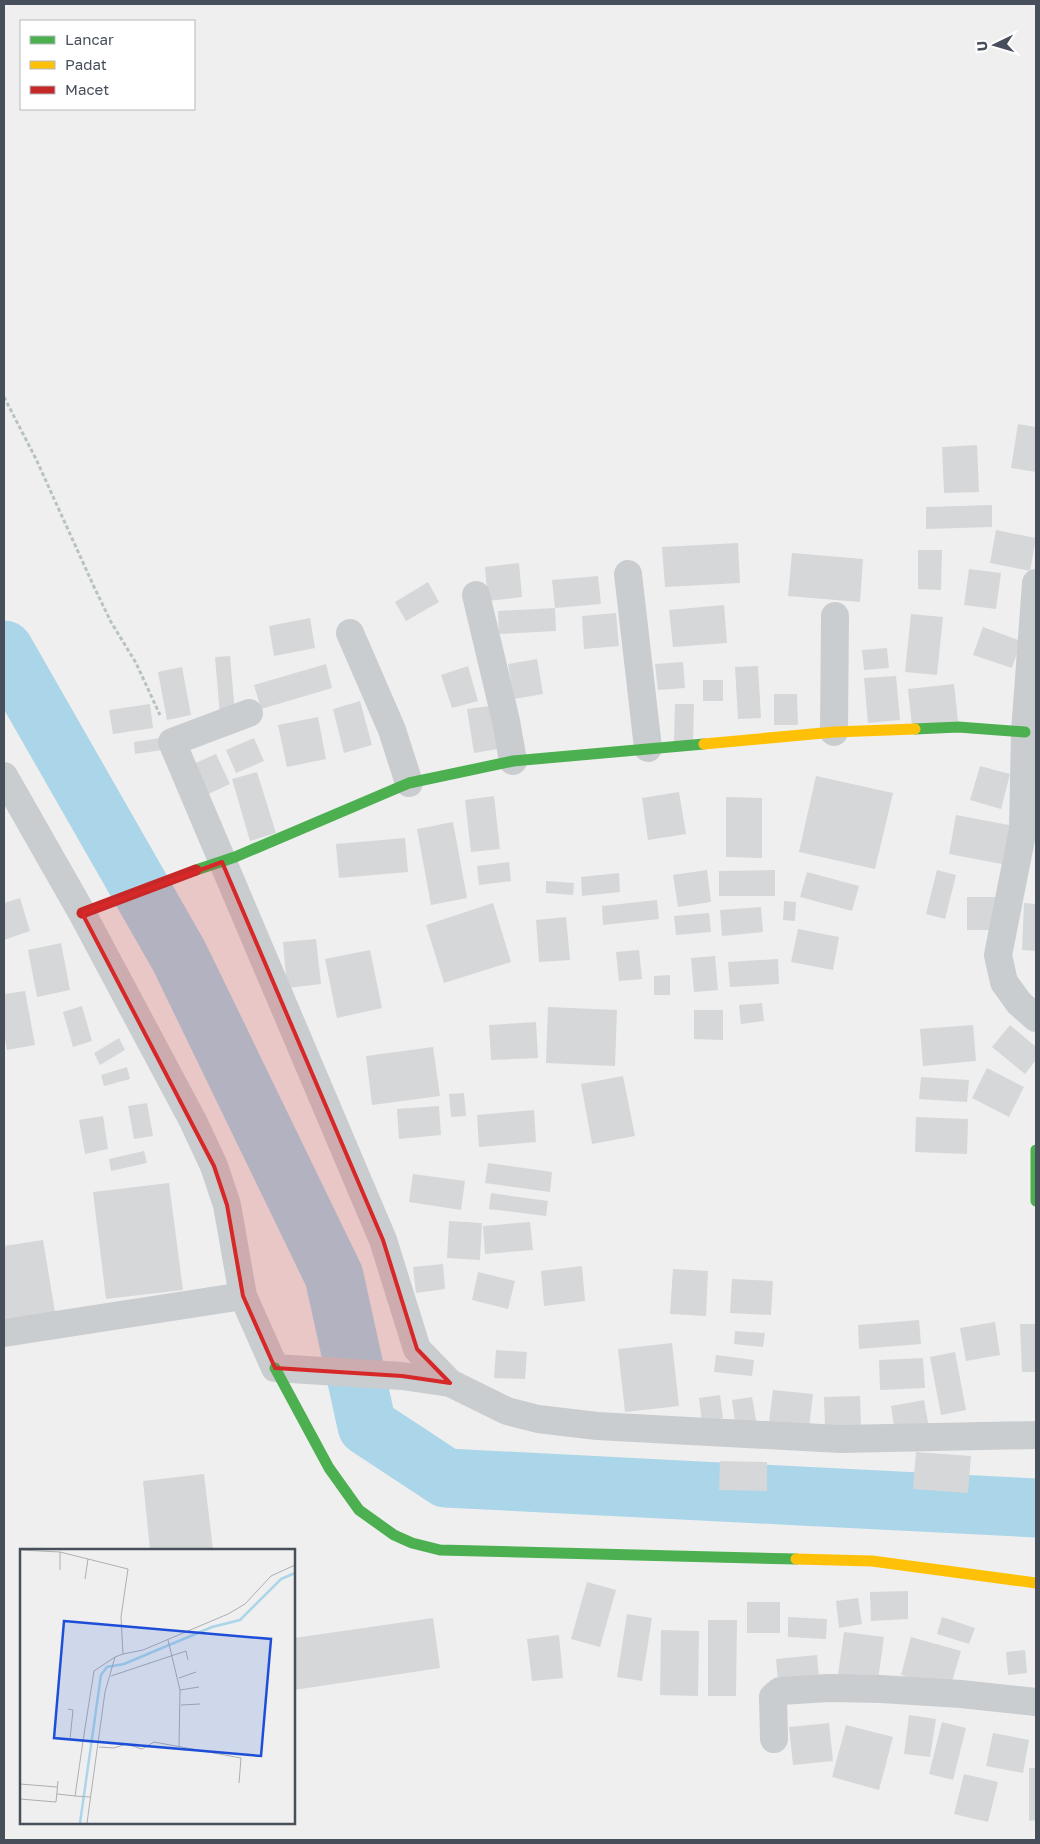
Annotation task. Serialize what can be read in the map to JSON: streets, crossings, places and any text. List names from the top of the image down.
{
  "legend": ["Lancar", "Padat", "Macet"],
  "north": "left"
}
